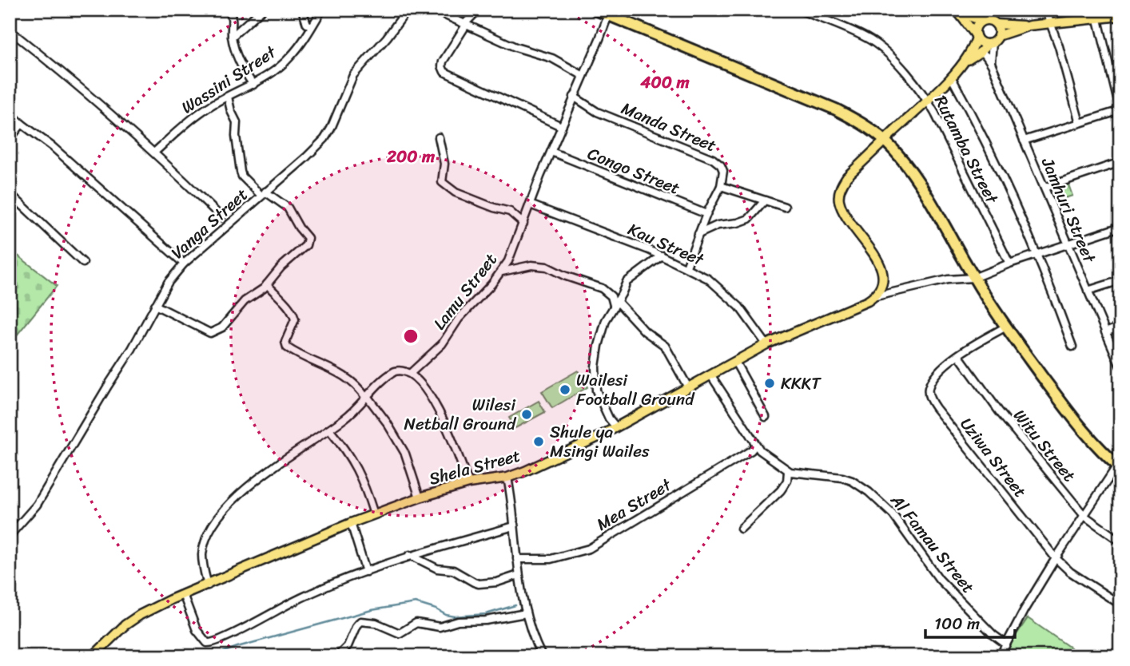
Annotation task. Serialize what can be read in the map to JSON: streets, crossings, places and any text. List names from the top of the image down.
{
  "streets": {
    "main road": ["Shela Street"],
    "street": [
      "Wassini Street",
      "Manda Street",
      "Rutamba Street",
      "Congo Street",
      "Jamhuri Street",
      "Vanga Street",
      "Kau Street",
      "Lamu Street",
      "Witu Street",
      "Uziwa Street",
      "Mea Street",
      "Al Famau Street"
    ]
  },
  "crossings": [
    ["Manda Street", "Lamu Street"],
    ["Congo Street", "Lamu Street"],
    ["Kau Street", "Lamu Street"],
    ["Kau Street", "Shela Street"],
    ["Lamu Street", "Shela Street"],
    ["Witu Street", "Uziwa Street"],
    ["Shela Street", "Al Famau Street"],
    ["Mea Street", "Al Famau Street"]
  ],
  "places": [
    "KKKT",
    "Wailesi Football Ground",
    "Wilesi Netball Ground",
    "Shule ya Msingi Wailes"
  ],
  "scale_bar": "100 m",
  "rings": ["400 m", "200 m"]
}
